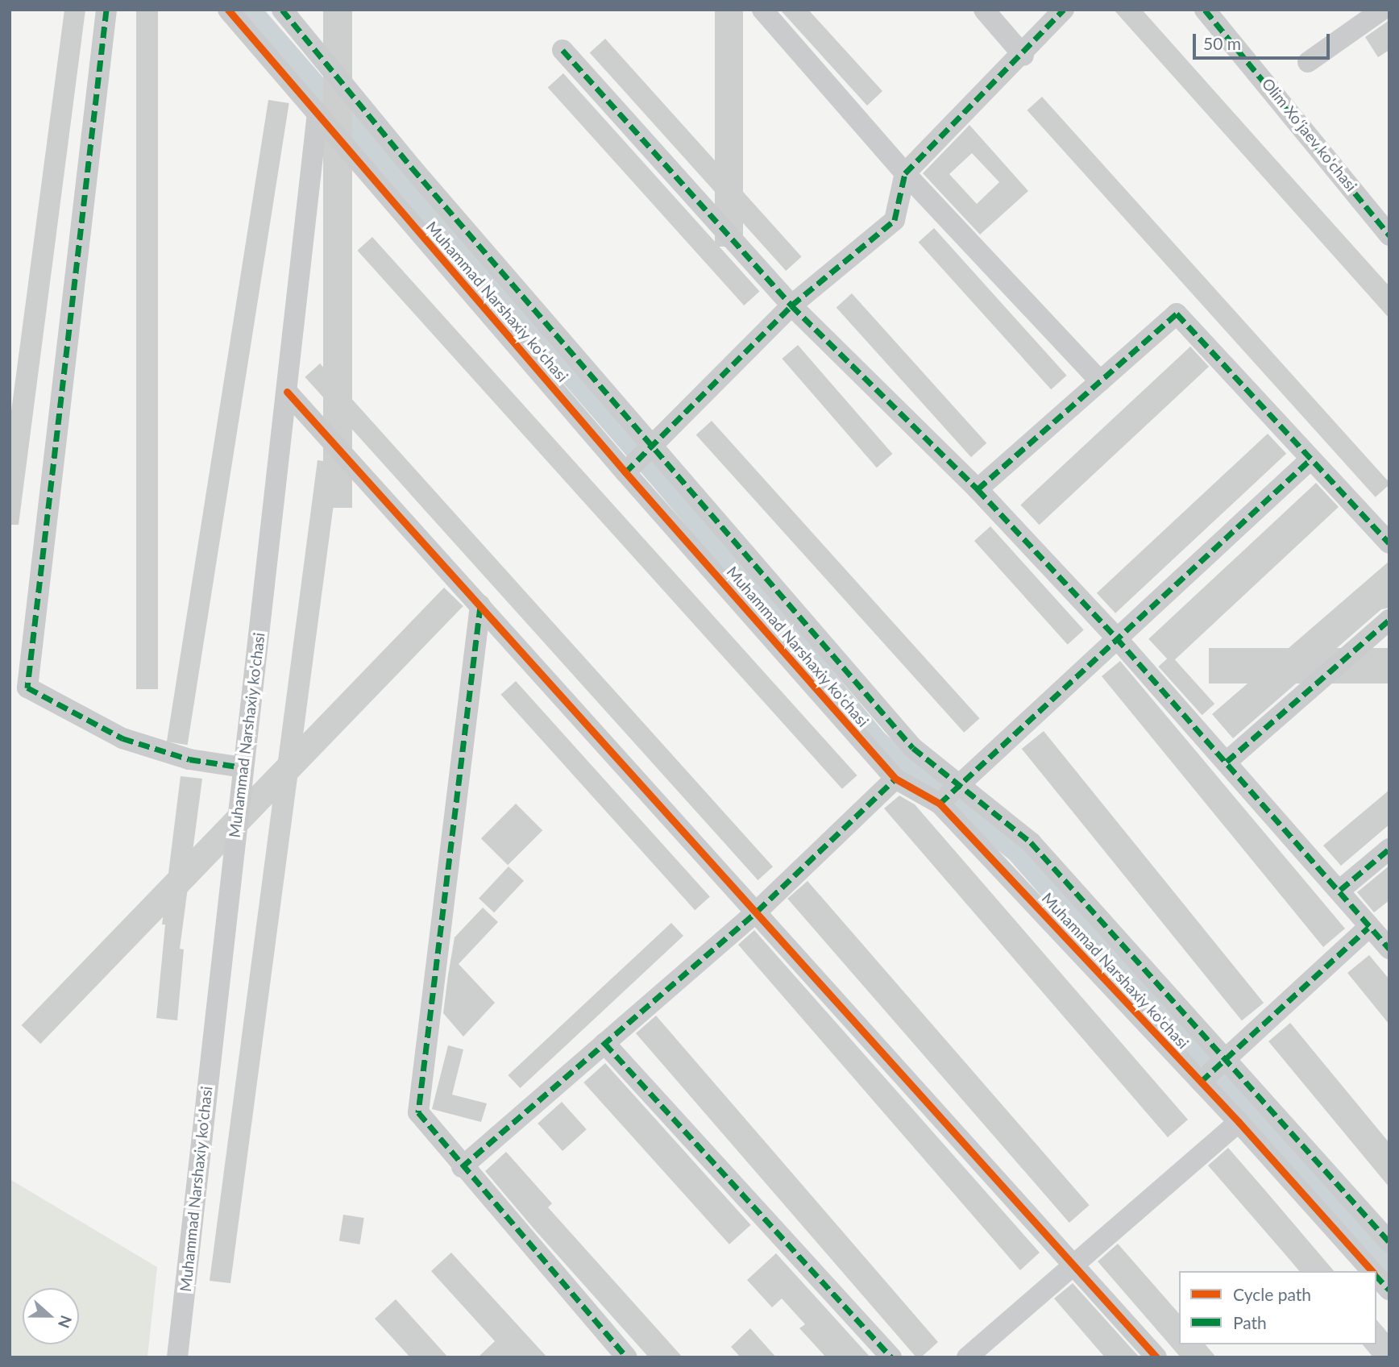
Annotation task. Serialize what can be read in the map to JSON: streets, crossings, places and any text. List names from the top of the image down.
{
  "streets": {
    "street": ["Olim Xoʻjaev ko'chasi", "Muhammad Narshaxiy ko'chasi"]
  },
  "legend": ["Cycle path", "Path"],
  "scale_bar": "50 m",
  "north": "right"
}
